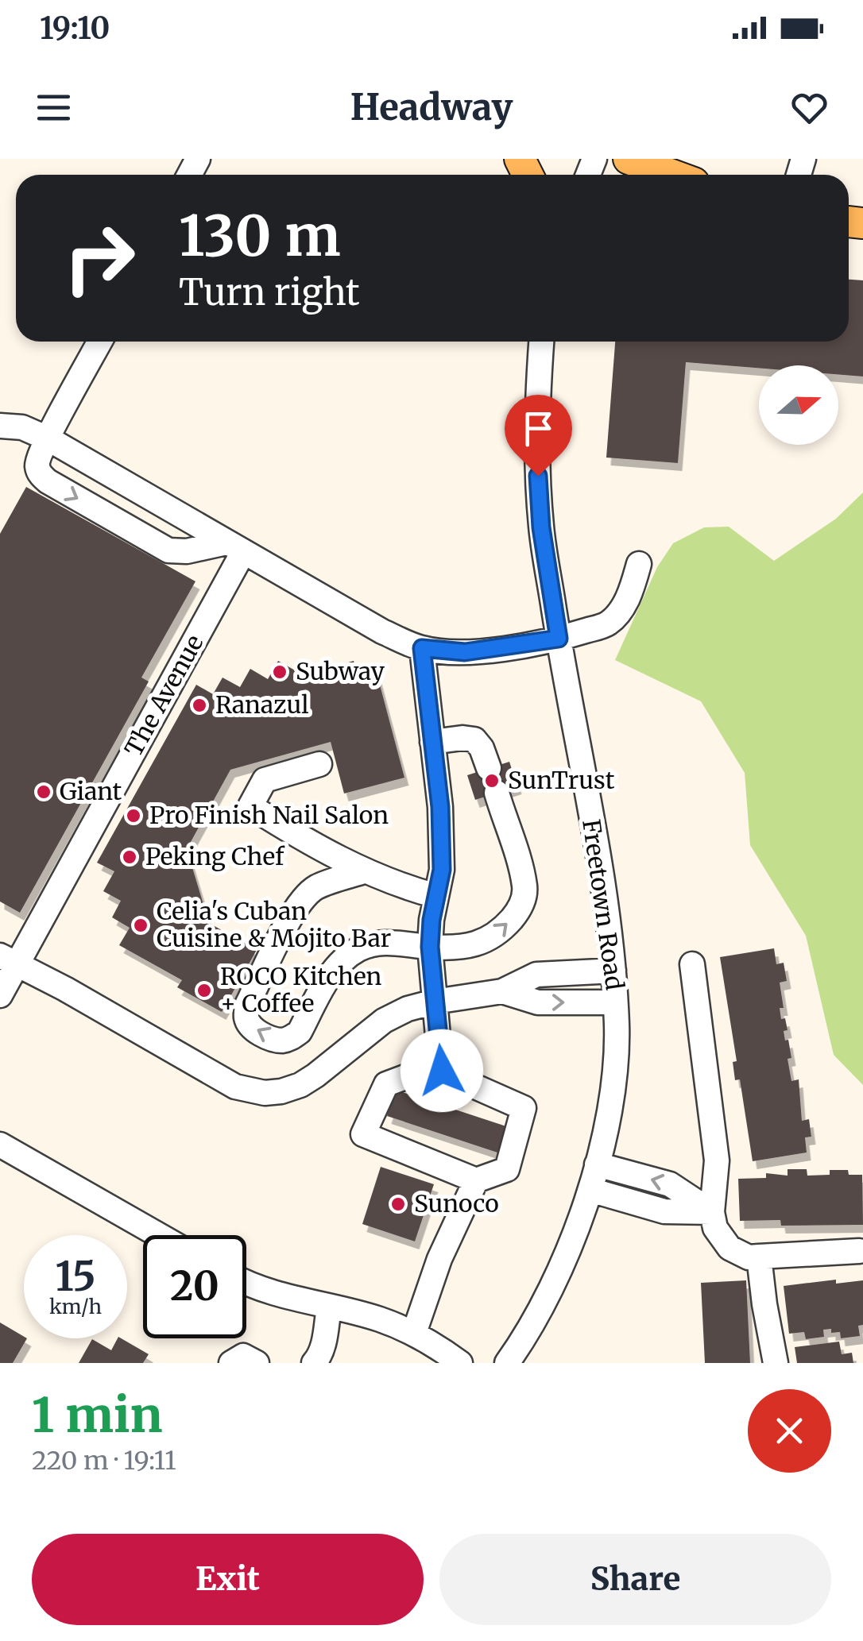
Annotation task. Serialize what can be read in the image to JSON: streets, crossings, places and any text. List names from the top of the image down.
{
  "streets": {
    "street": ["The Avenue", "Freetown Road"]
  },
  "places": [
    "Subway",
    "Ranazul",
    "SunTrust",
    "Giant",
    "Pro Finish Nail Salon",
    "Peking Chef",
    "Celia's Cuban Cuisine & Mojito Bar",
    "ROCO Kitchen + Coffee",
    "Sunoco"
  ],
  "north": "right",
  "page": {
    "status": "19:10",
    "header": "Headway",
    "turn": ["130 m", "Turn right"],
    "speed": "15 km/h",
    "limit": "20",
    "heading": ["1 min", "220 m · 19:11"],
    "buttons": ["Exit", "Share"]
  }
}
